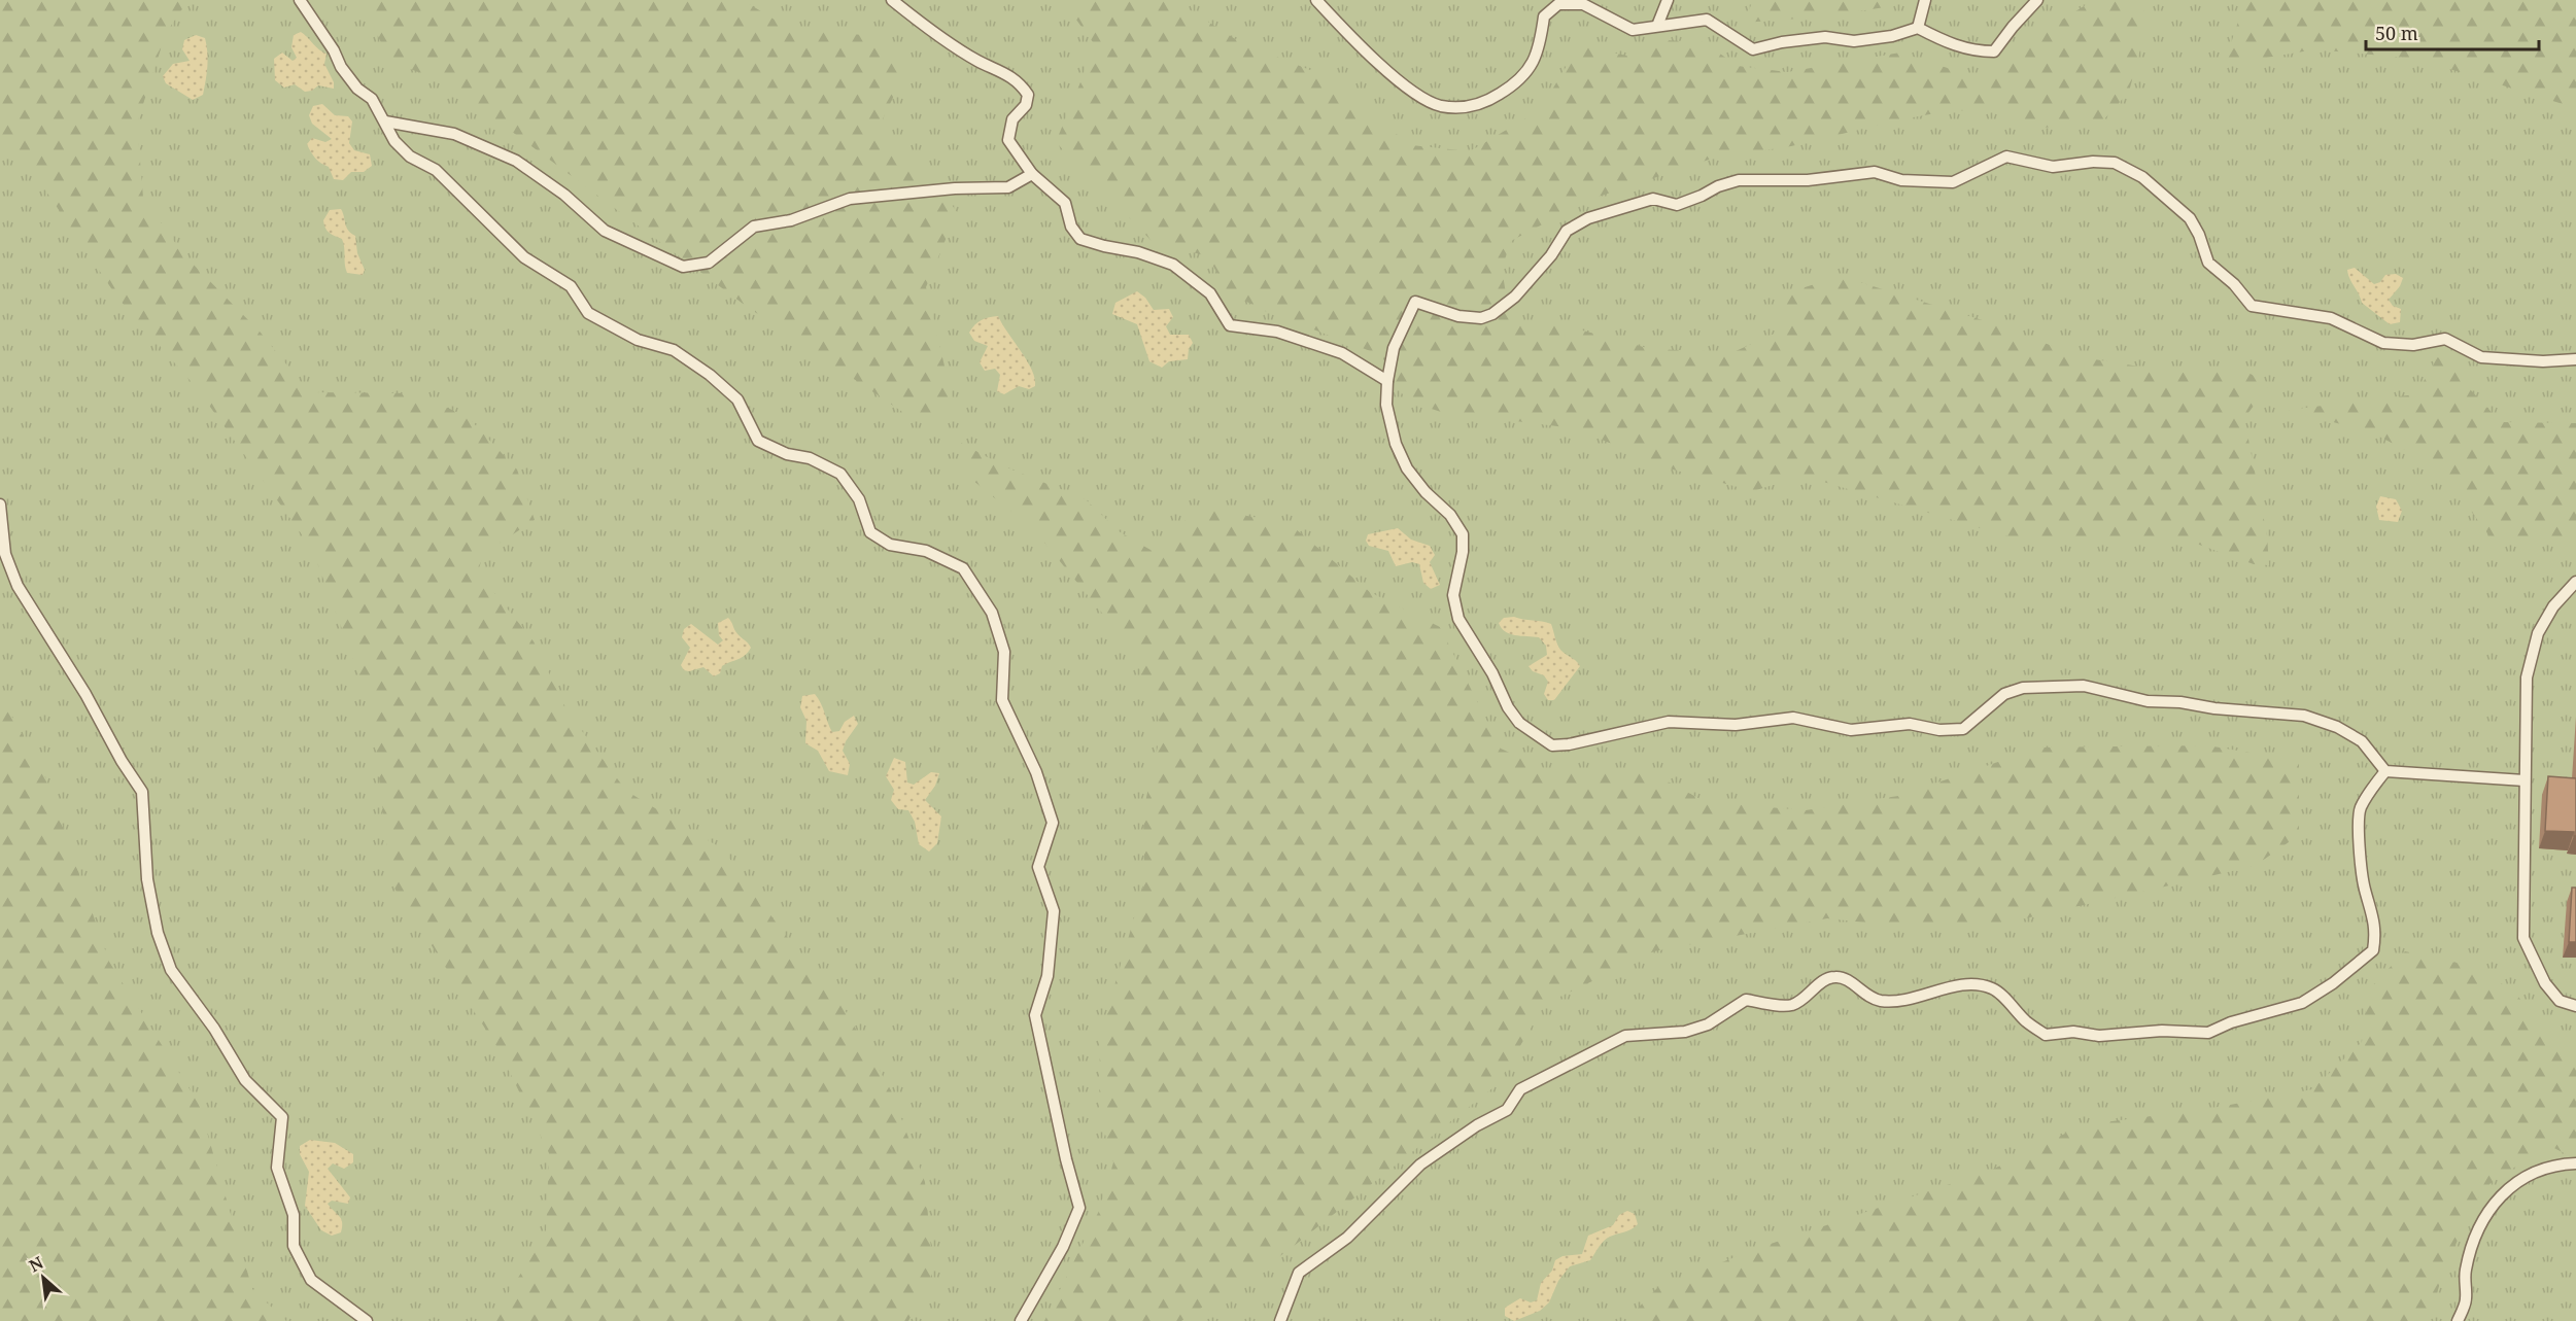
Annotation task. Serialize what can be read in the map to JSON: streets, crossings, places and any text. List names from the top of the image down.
{
  "scale_bar": "50 m",
  "north": "top left"
}
